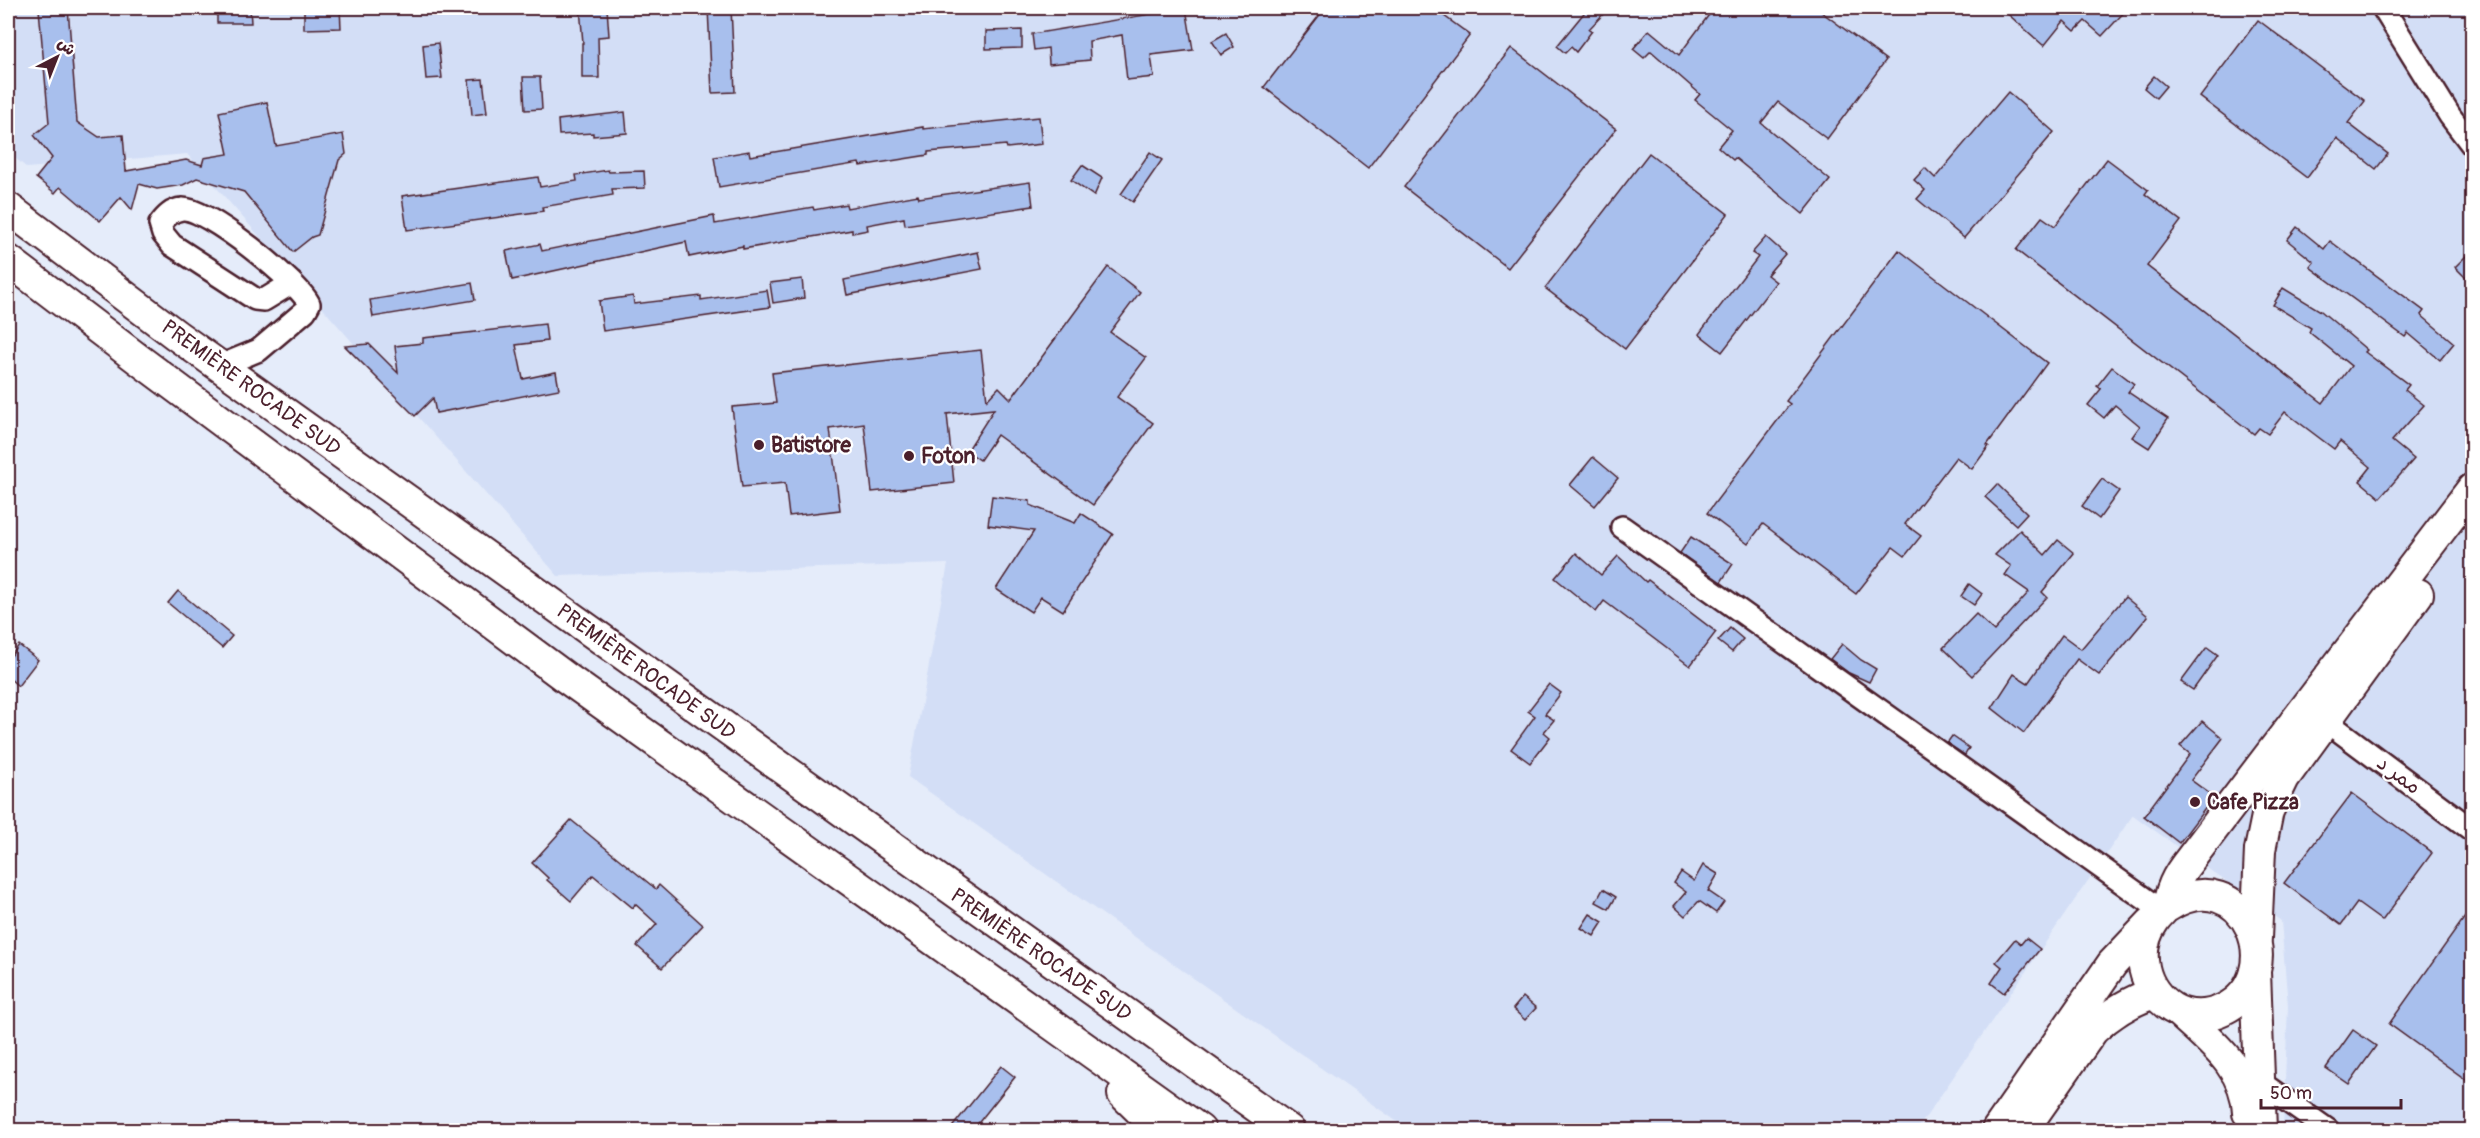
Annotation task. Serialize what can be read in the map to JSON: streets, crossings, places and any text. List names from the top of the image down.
{
  "streets": {
    "highway": ["PREMIÈRE ROCADE SUD"],
    "lane": ["ممر د"]
  },
  "places": ["Batistore", "Foton", "Cafe Pizza"],
  "scale_bar": "50 m",
  "north": "top right"
}
